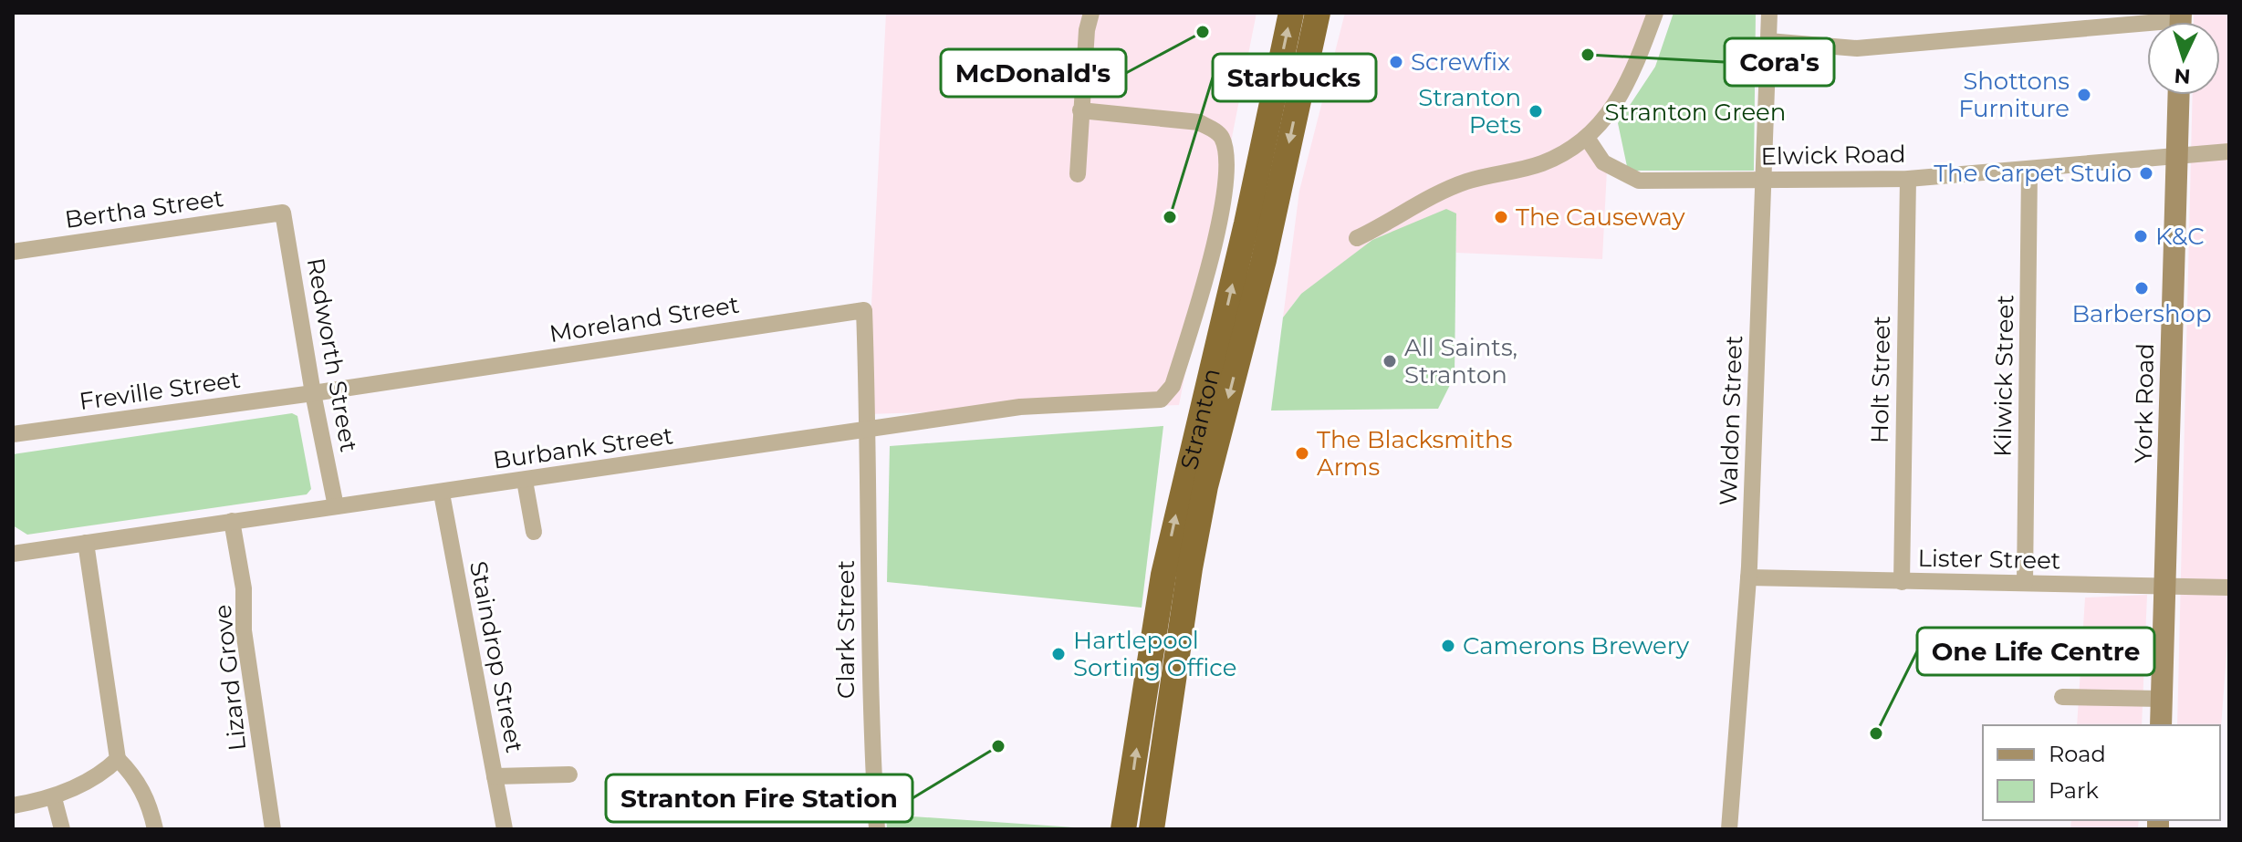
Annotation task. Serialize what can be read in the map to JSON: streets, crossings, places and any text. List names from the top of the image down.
{
  "streets": {
    "highway": ["Stranton"],
    "main road": ["York Road"],
    "street": [
      "Elwick Road",
      "Bertha Street",
      "Moreland Street",
      "Redworth Street",
      "Kilwick Street",
      "Holt Street",
      "Freville Street",
      "Waldon Street",
      "Burbank Street",
      "Lister Street",
      "Clark Street",
      "Staindrop Street",
      "Lizard Grove"
    ]
  },
  "crossings": [
    ["Elwick Road", "Kilwick Street"],
    ["Elwick Road", "Holt Street"],
    ["Elwick Road", "York Road"],
    ["Elwick Road", "Waldon Street"],
    ["Bertha Street", "Redworth Street"],
    ["Moreland Street", "Redworth Street"],
    ["Moreland Street", "Freville Street"],
    ["Moreland Street", "Burbank Street"],
    ["Moreland Street", "Clark Street"],
    ["Redworth Street", "Freville Street"],
    ["Redworth Street", "Burbank Street"],
    ["Kilwick Street", "Lister Street"],
    ["Holt Street", "Lister Street"],
    ["York Road", "Lister Street"],
    ["Waldon Street", "Lister Street"],
    ["Burbank Street", "Clark Street"],
    ["Burbank Street", "Staindrop Street"],
    ["Burbank Street", "Lizard Grove"]
  ],
  "parks": ["Stranton Green"],
  "places": [
    "McDonald's",
    "Cora's",
    "Screwfix",
    "Shottons Furniture",
    "Stranton Pets",
    "The Carpet Stuio",
    "Starbucks",
    "The Causeway",
    "K&C",
    "Barbershop",
    "All Saints, Stranton",
    "The Blacksmiths Arms",
    "Camerons Brewery",
    "Hartlepool Sorting Office",
    "One Life Centre",
    "Stranton Fire Station"
  ],
  "legend": ["Road", "Park"],
  "north": "bottom"
}
